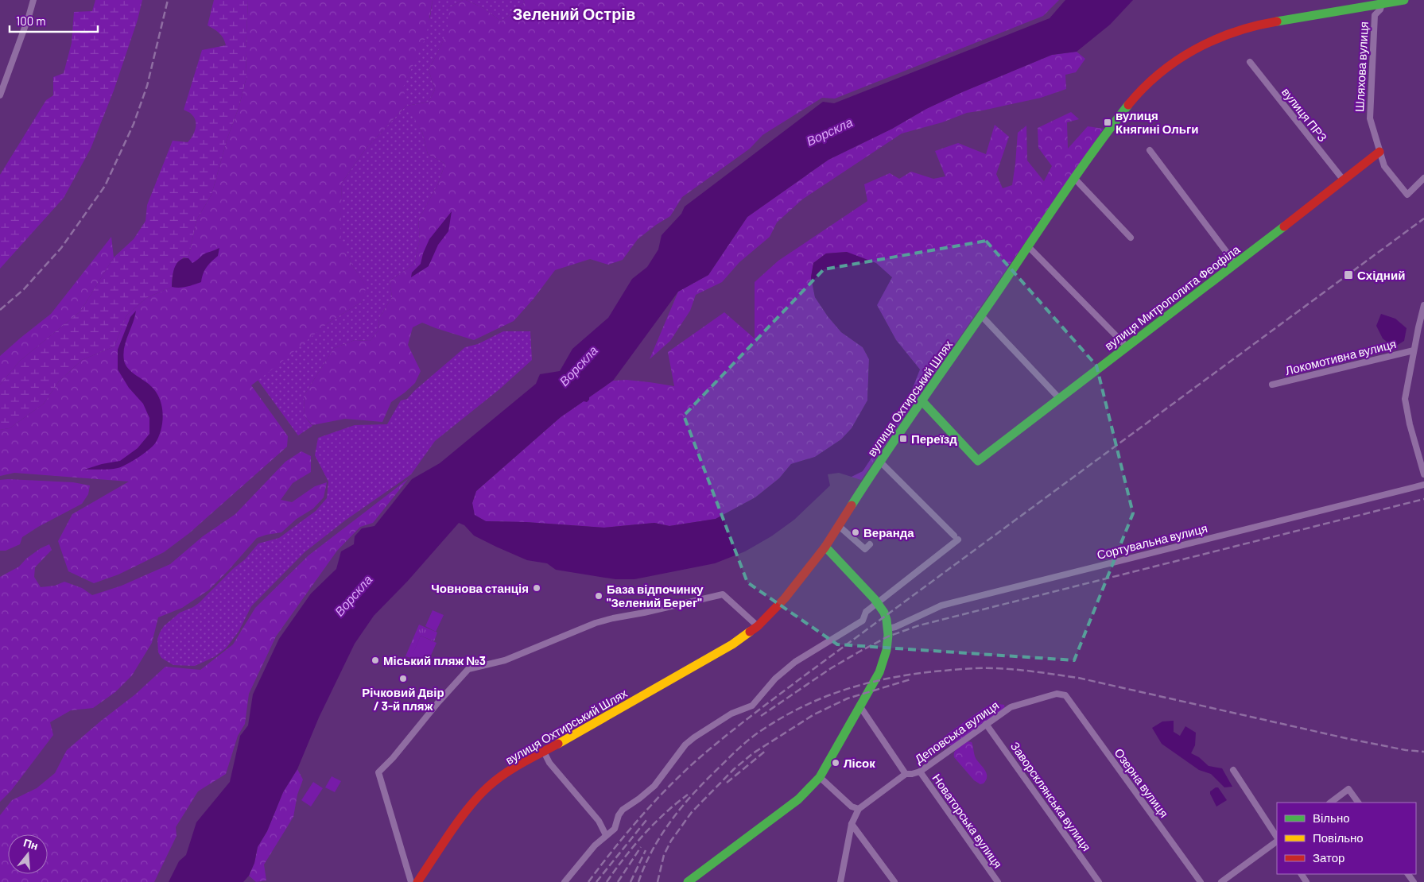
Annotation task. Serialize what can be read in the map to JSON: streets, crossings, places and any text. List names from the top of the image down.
{
  "streets": {
    "main road": ["вулиця Митрополита Феофіла", "вулиця Охтирський Шлях"],
    "street": [
      "Шляхова вулиця",
      "вулиця ПРЗ",
      "Локомотивна вулиця",
      "Сортувальна вулиця",
      "Деповська вулиця",
      "Озерна вулиця",
      "Заворсклянська вулиця",
      "Новаторська вулиця"
    ]
  },
  "crossings": [
    ["Шляхова вулиця", "вулиця Митрополита Феофіла"],
    ["Шляхова вулиця", "вулиця Охтирський Шлях"],
    ["вулиця ПРЗ", "вулиця Митрополита Феофіла"],
    ["вулиця Митрополита Феофіла", "вулиця Охтирський Шлях"],
    ["Деповська вулиця", "Озерна вулиця"],
    ["Деповська вулиця", "Заворсклянська вулиця"],
    ["Деповська вулиця", "Новаторська вулиця"]
  ],
  "districts": ["Зелений Острів"],
  "water": ["Ворскла"],
  "places": {
    "transit": ["вулиця Княгині Ольги", "Східний", "Переїзд"],
    "other": [
      "Веранда",
      "Човнова станція",
      "База відпочинку \"Зелений Берег\"",
      "Міський пляж №3",
      "Річковий Двір / 3-й пляж",
      "Лісок"
    ]
  },
  "legend": ["Вільно", "Повільно", "Затор"],
  "scale_bar": "100 m",
  "north": "top"
}
